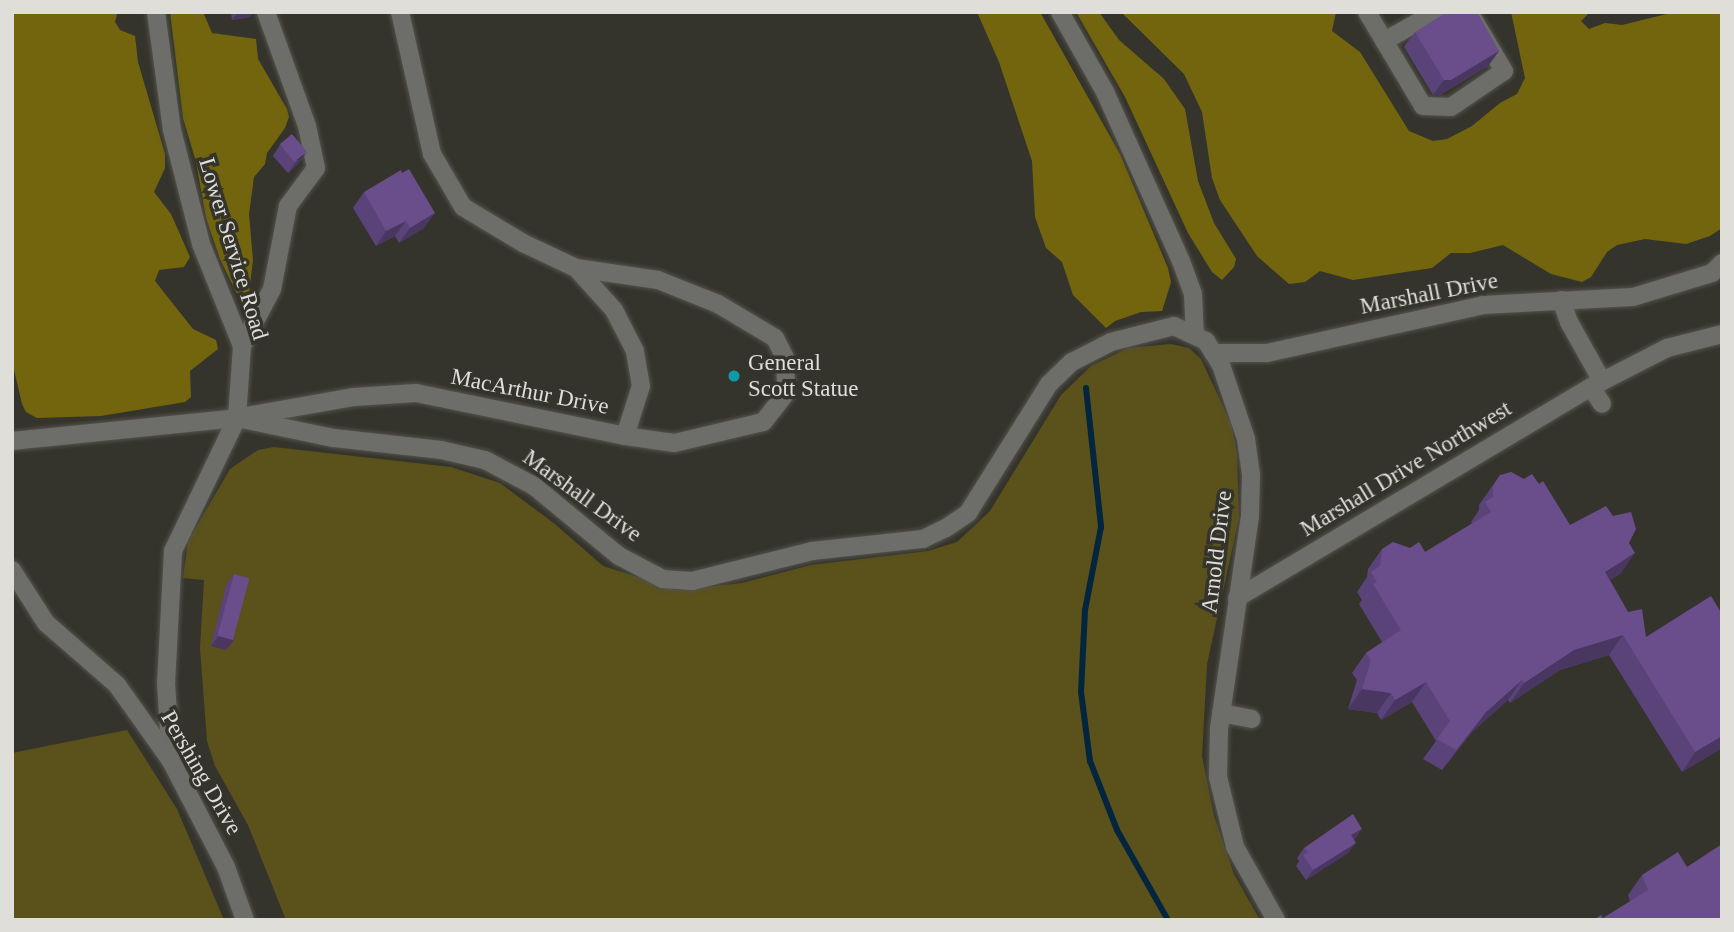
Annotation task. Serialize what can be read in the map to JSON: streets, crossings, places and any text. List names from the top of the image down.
{
  "streets": {
    "street": [
      "Lower Service Road",
      "Marshall Drive",
      "MacArthur Drive",
      "Marshall Drive Northwest",
      "Arnold Drive",
      "Pershing Drive"
    ]
  },
  "crossings": [
    ["Lower Service Road", "Marshall Drive"],
    ["Lower Service Road", "MacArthur Drive"],
    ["Marshall Drive", "MacArthur Drive"],
    ["Marshall Drive", "Arnold Drive"],
    ["Marshall Drive Northwest", "Arnold Drive"]
  ],
  "places": ["General Scott Statue"]
}
